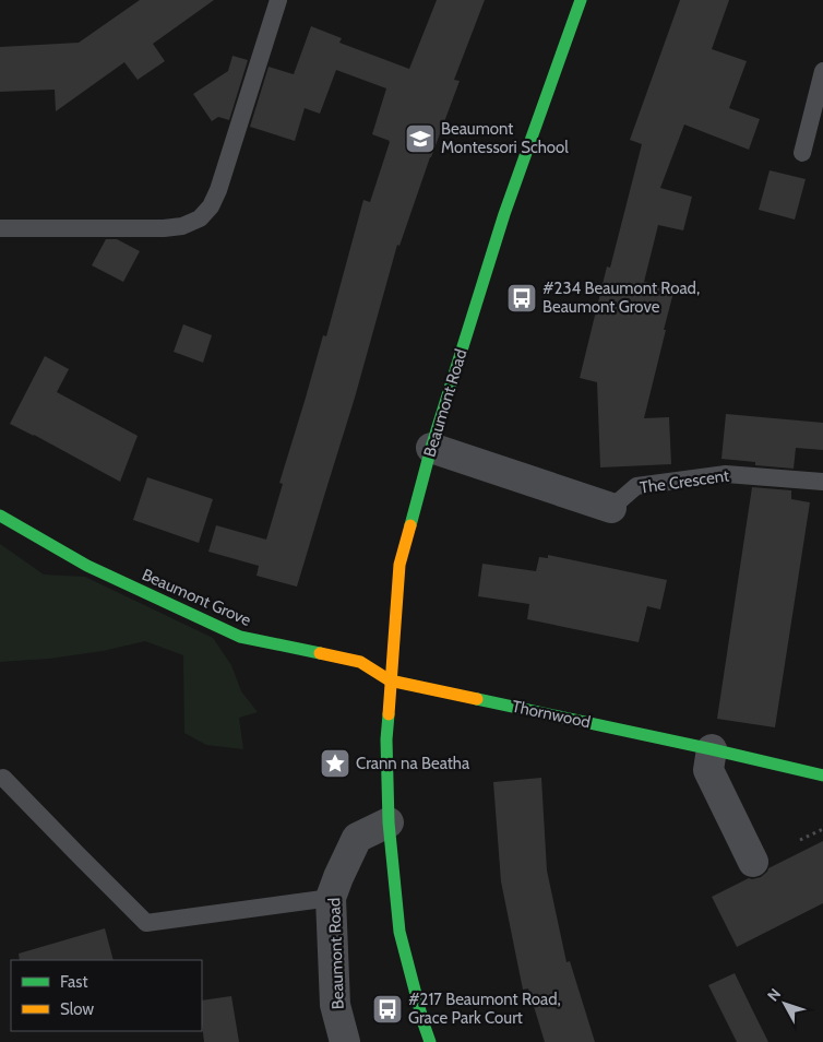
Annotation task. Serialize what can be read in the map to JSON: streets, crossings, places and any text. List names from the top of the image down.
{
  "streets": {
    "street": [
      "Beaumont Road",
      "The Crescent",
      "Beaumont Grove",
      "Thornwood"
    ]
  },
  "crossings": [
    ["Beaumont Road", "The Crescent"],
    ["Beaumont Road", "Beaumont Grove"],
    ["Beaumont Road", "Thornwood"],
    ["Beaumont Grove", "Thornwood"]
  ],
  "places": {
    "school or university": ["Beaumont Montessori School"],
    "bus stop": ["#234 Beaumont Road, Beaumont Grove", "#217 Beaumont Road, Grace Park Court"],
    "place": ["Crann na Beatha"]
  },
  "legend": ["Fast", "Slow"],
  "north": "top left"
}
